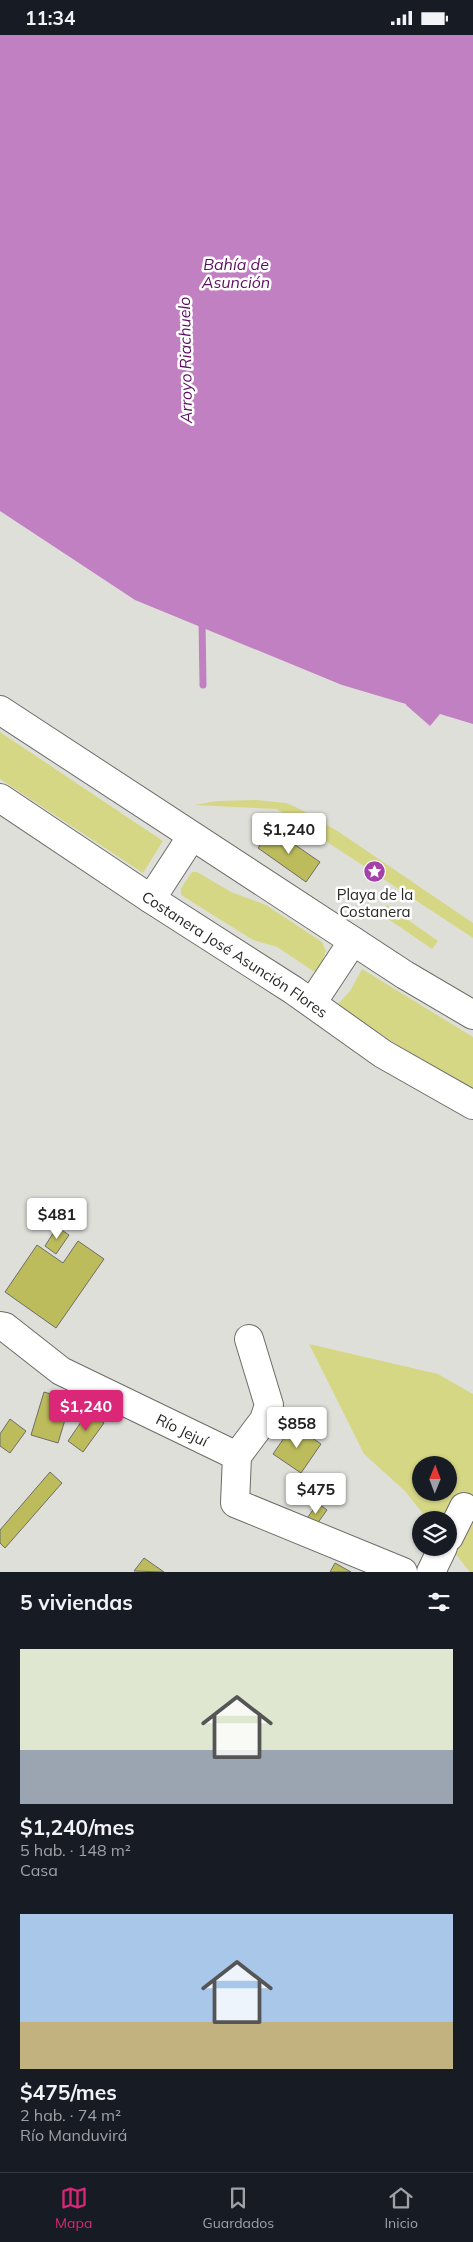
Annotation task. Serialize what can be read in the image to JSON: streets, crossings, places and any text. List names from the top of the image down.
{
  "streets": {
    "main road": ["Costanera José Asunción Flores", "Río Jejuí"]
  },
  "water": ["Bahía de Asunción", "Arroyo Riachuelo"],
  "places": {
    "place": ["Playa de la Costanera"]
  },
  "north": "top",
  "page": {
    "status": "11:34",
    "price": [
      "$1,240",
      "$481",
      "$1,240",
      "$858",
      "$475"
    ],
    "heading": "5 viviendas",
    "list": [
      {
        "name": "$1,240/mes",
        "note": "5 hab. · 148 m² · Casa"
      },
      {
        "name": "$475/mes",
        "note": "2 hab. · 74 m² · Río Manduvirá"
      }
    ],
    "tabs": ["Mapa", "Guardados", "Inicio"]
  }
}
